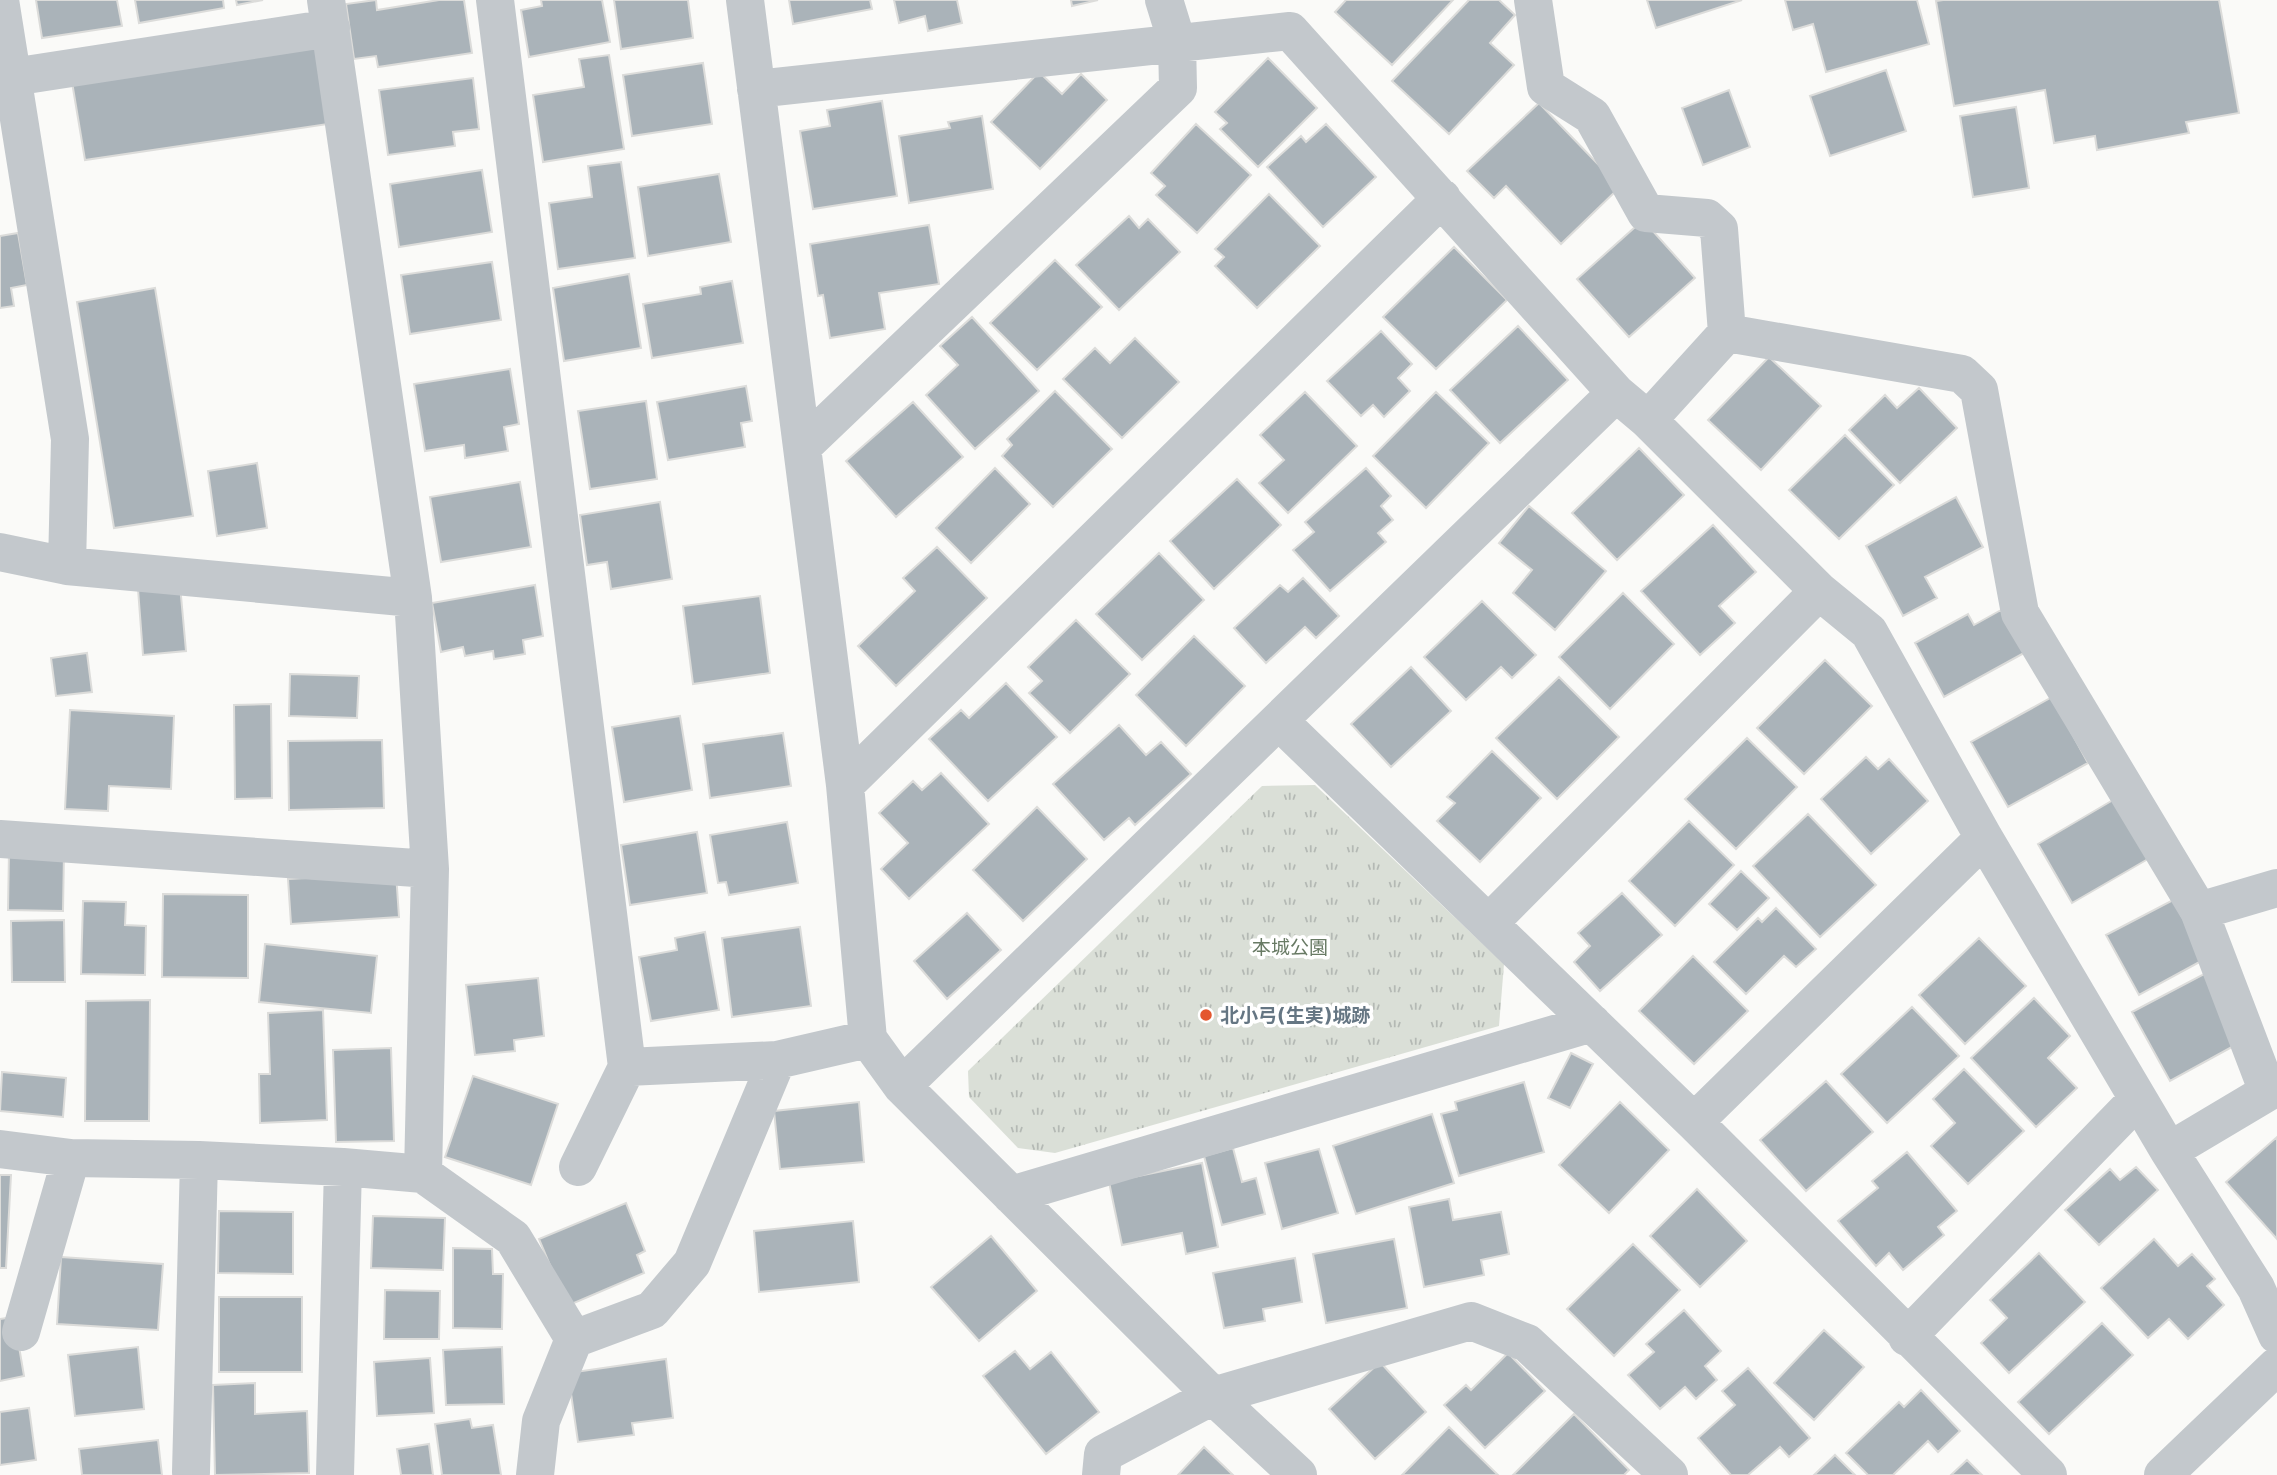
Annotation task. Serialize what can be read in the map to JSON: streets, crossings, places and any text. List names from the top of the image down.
{
  "parks": ["本城公園"],
  "places": ["北小弓(生実)城跡"]
}
